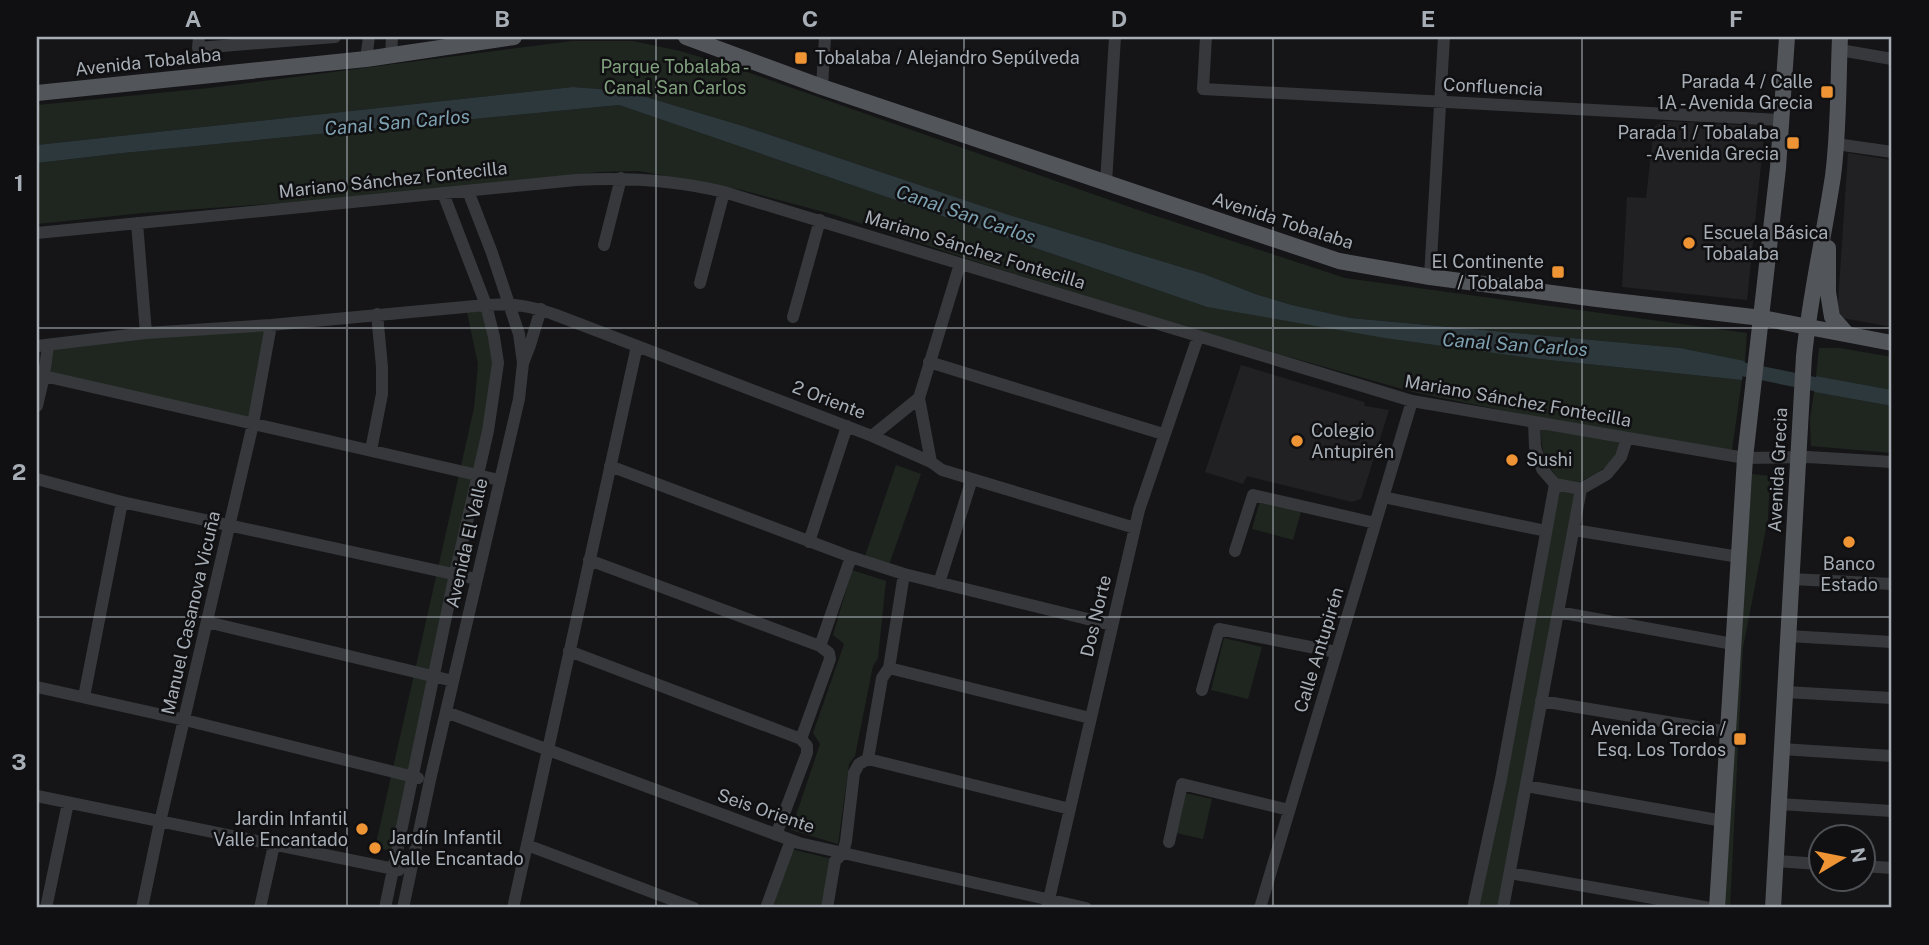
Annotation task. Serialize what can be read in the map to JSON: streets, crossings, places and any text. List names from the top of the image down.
{
  "streets": {
    "main road": ["Avenida Tobalaba", "Avenida Grecia"],
    "street": [
      "Confluencia",
      "Mariano Sánchez Fontecilla",
      "2 Oriente",
      "Avenida El Valle",
      "Manuel Casanova Vicuña",
      "Dos Norte",
      "Calle Antupirén",
      "Seis Oriente"
    ]
  },
  "crossings": [
    ["Avenida Tobalaba", "Avenida Grecia"],
    ["Confluencia", "Avenida Grecia"],
    ["Mariano Sánchez Fontecilla", "Avenida Grecia"],
    ["Mariano Sánchez Fontecilla", "Avenida El Valle"],
    ["Mariano Sánchez Fontecilla", "Dos Norte"],
    ["Mariano Sánchez Fontecilla", "Calle Antupirén"],
    ["2 Oriente", "Avenida El Valle"],
    ["2 Oriente", "Manuel Casanova Vicuña"],
    ["2 Oriente", "Dos Norte"],
    ["Avenida El Valle", "Seis Oriente"],
    ["Dos Norte", "Seis Oriente"]
  ],
  "water": ["Canal San Carlos"],
  "parks": ["Parque Tobalaba - Canal San Carlos"],
  "places": {
    "transit": [
      "Tobalaba / Alejandro Sepúlveda",
      "Parada 4 / Calle 1A - Avenida Grecia",
      "Parada 1 / Tobalaba - Avenida Grecia",
      "El Continente / Tobalaba",
      "Avenida Grecia / Esq. Los Tordos"
    ],
    "other": [
      "Escuela Básica Tobalaba",
      "Colegio Antupirén",
      "Sushi",
      "Banco Estado",
      "Jardin Infantil Valle Encantado",
      "Jardín Infantil Valle Encantado"
    ]
  },
  "north": "right",
  "grid": {
    "columns": [
      "A",
      "B",
      "C",
      "D",
      "E",
      "F"
    ],
    "rows": ["1", "2", "3"]
  }
}
